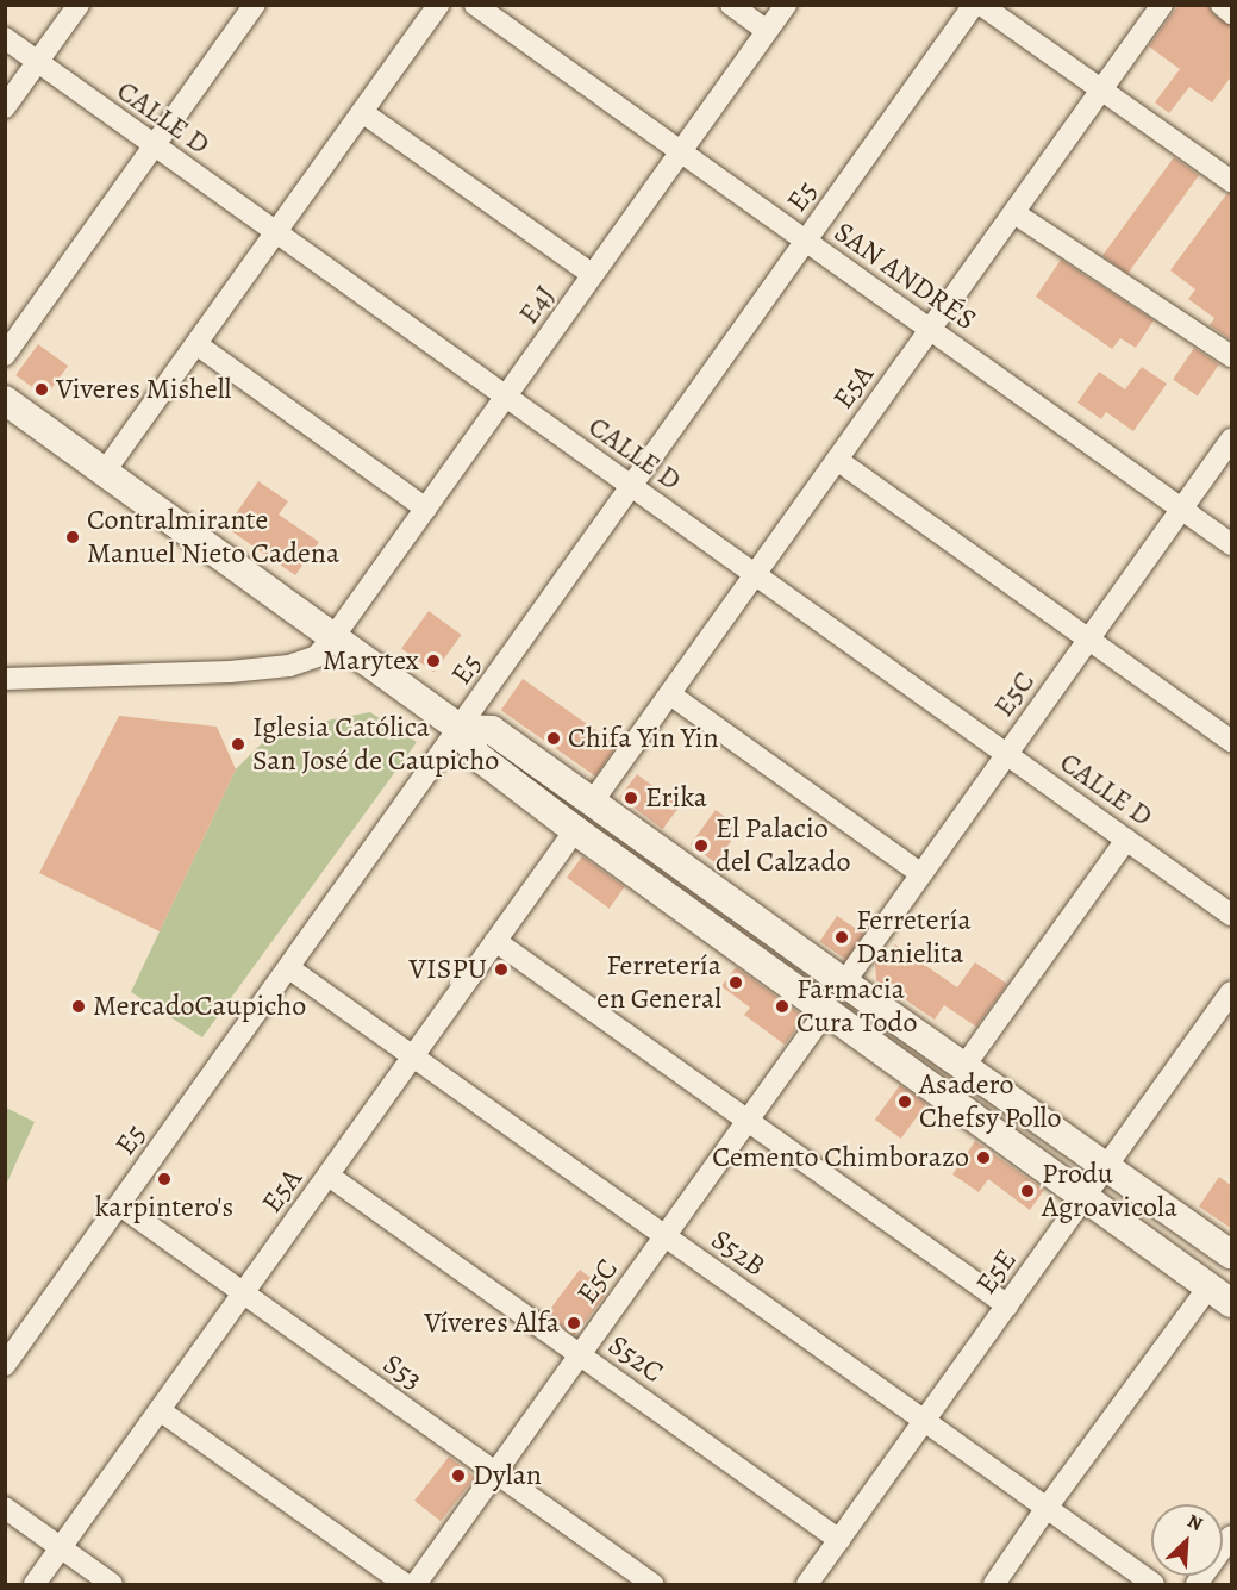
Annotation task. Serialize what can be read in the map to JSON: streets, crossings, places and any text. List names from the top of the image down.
{
  "streets": {
    "street": [
      "CALLE D",
      "E5",
      "SAN ANDRÉS",
      "E4J",
      "E5A",
      "E5C",
      "S52B",
      "E5E",
      "S52C",
      "S53"
    ]
  },
  "crossings": [
    ["CALLE D", "E5"],
    ["CALLE D", "E4J"],
    ["CALLE D", "E5A"],
    ["CALLE D", "E5C"],
    ["E5", "SAN ANDRÉS"],
    ["E5", "S52B"],
    ["E5", "S53"],
    ["SAN ANDRÉS", "E4J"],
    ["SAN ANDRÉS", "E5A"],
    ["SAN ANDRÉS", "E5C"],
    ["E5A", "S52B"],
    ["E5A", "S52C"],
    ["E5A", "S53"],
    ["E5C", "S52B"],
    ["E5C", "S52C"],
    ["E5C", "S53"],
    ["S52B", "E5E"],
    ["E5E", "S52C"]
  ],
  "places": [
    "Viveres Mishell",
    "Contralmirante Manuel Nieto Cadena",
    "Marytex",
    "Chifa Yin Yin",
    "Iglesia Católica San José de Caupicho",
    "Erika",
    "El Palacio del Calzado",
    "Ferretería Danielita",
    "VISPU",
    "Ferretería en General",
    "MercadoCaupicho",
    "Farmacia Cura Todo",
    "Asadero Chefsy Pollo",
    "Cemento Chimborazo",
    "karpintero's",
    "Produ Agroavicola",
    "Víveres Alfa",
    "Dylan"
  ],
  "north": "top right"
}
